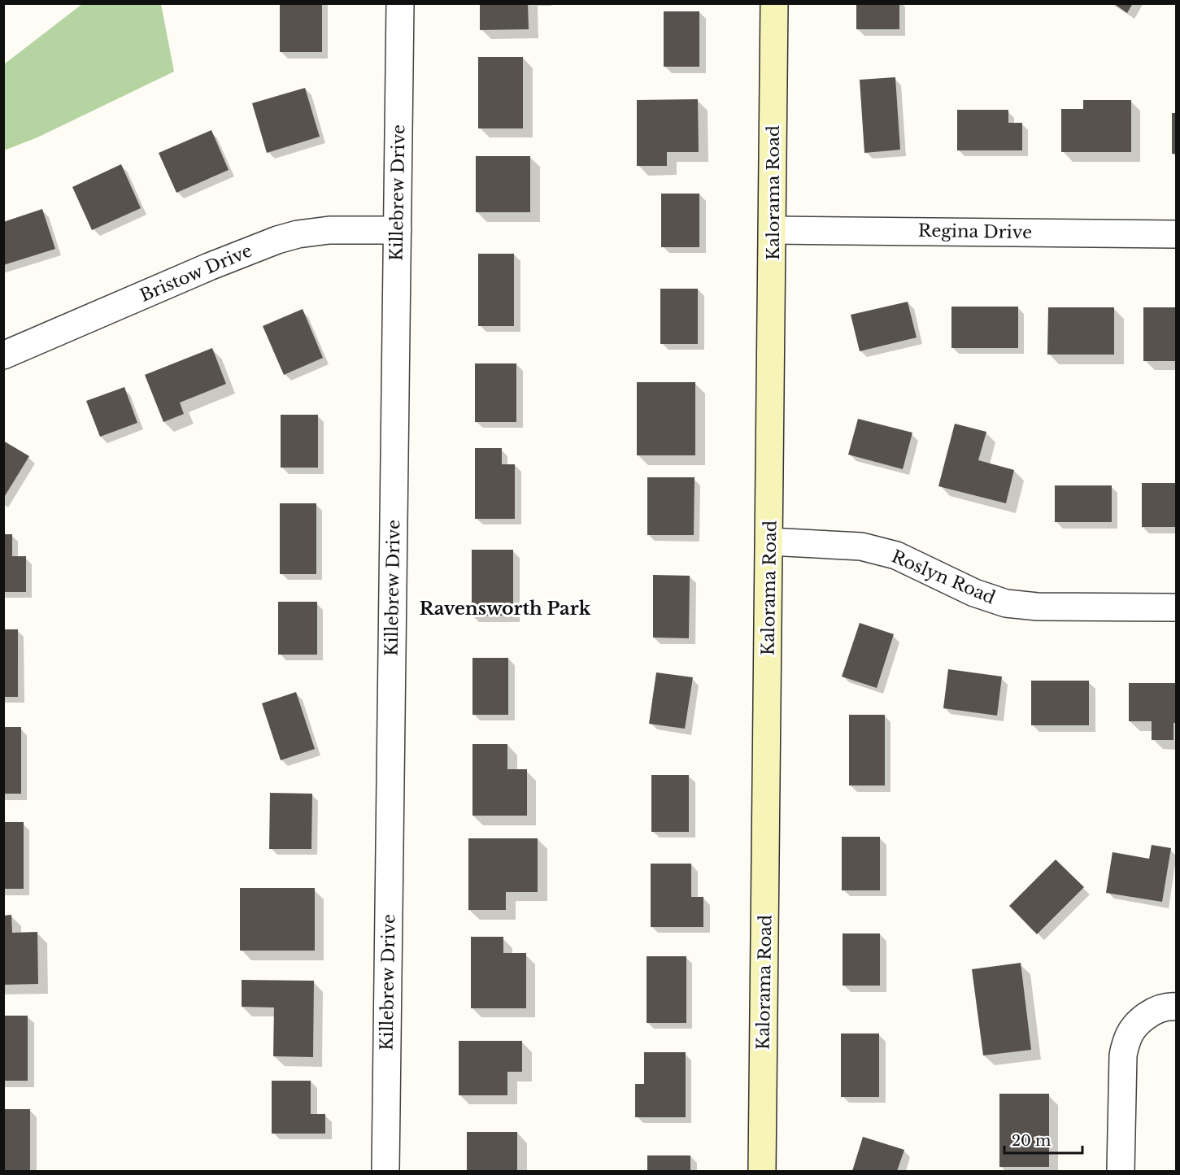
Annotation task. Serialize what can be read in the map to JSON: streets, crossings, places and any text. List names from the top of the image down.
{
  "streets": {
    "street": [
      "Killebrew Drive",
      "Kalorama Road",
      "Regina Drive",
      "Bristow Drive",
      "Roslyn Road"
    ]
  },
  "crossings": [
    ["Killebrew Drive", "Bristow Drive"],
    ["Kalorama Road", "Regina Drive"],
    ["Kalorama Road", "Roslyn Road"]
  ],
  "districts": ["Ravensworth Park"],
  "scale_bar": "20 m"
}
